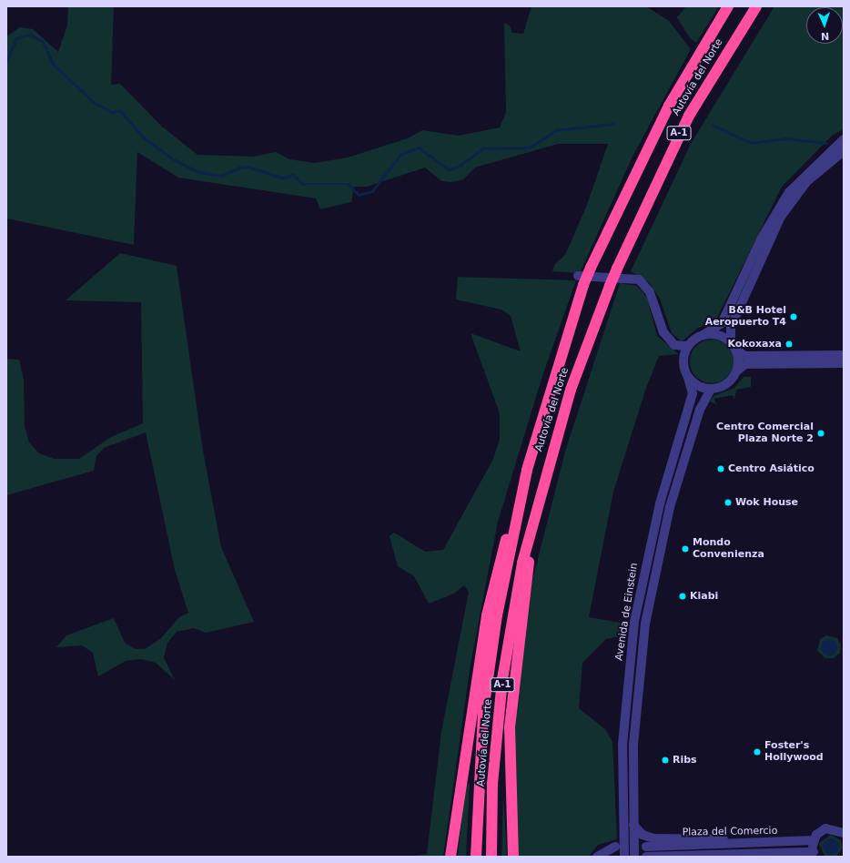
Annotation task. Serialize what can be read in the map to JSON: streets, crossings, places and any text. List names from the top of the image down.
{
  "streets": {
    "highway": ["Autovía del Norte", "A-1"],
    "street": ["Avenida de Einstein", "Plaza del Comercio"]
  },
  "places": [
    "B&B Hotel Aeropuerto T4",
    "Kokoxaxa",
    "Centro Comercial Plaza Norte 2",
    "Centro Asiático",
    "Wok House",
    "Mondo Convenienza",
    "Kiabi",
    "Foster's Hollywood",
    "Ribs"
  ],
  "north": "bottom"
}
